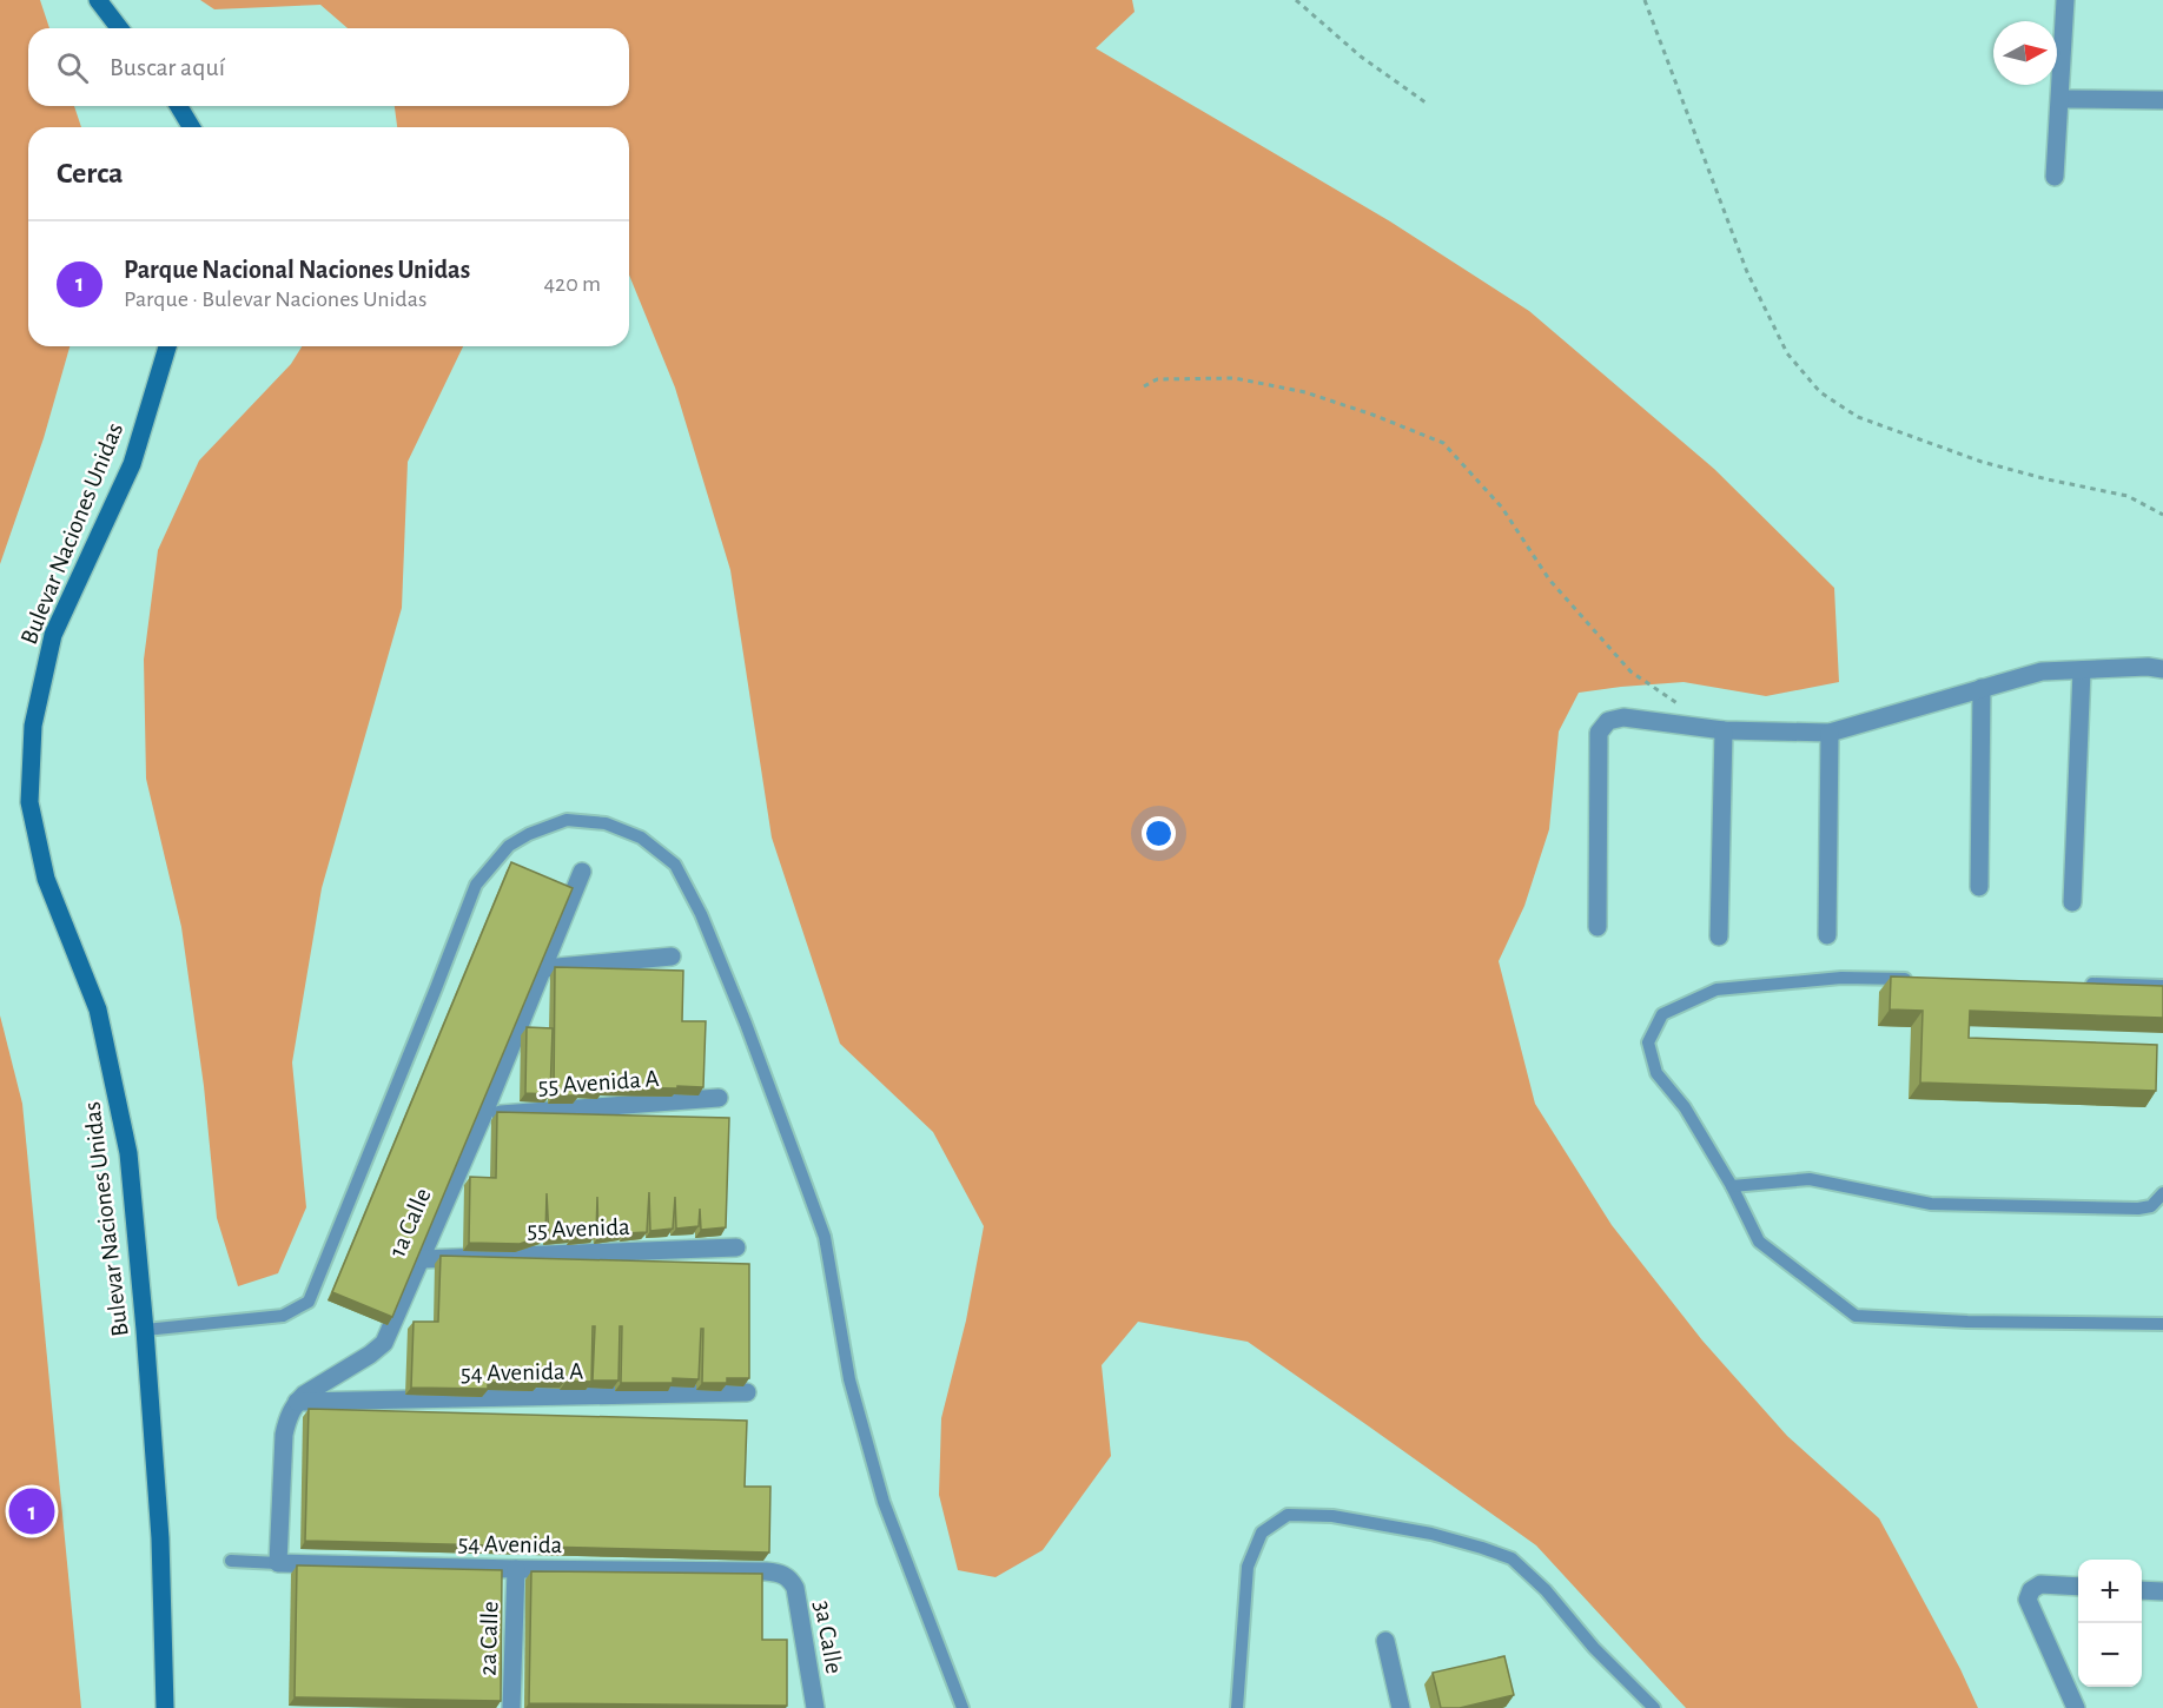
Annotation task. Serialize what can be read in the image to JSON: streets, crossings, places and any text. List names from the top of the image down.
{
  "streets": {
    "main road": ["Bulevar Naciones Unidas"],
    "street": [
      "55 Avenida A",
      "1a Calle",
      "55 Avenida",
      "54 Avenida A",
      "54 Avenida",
      "3a Calle",
      "2a Calle"
    ]
  },
  "crossings": [
    ["55 Avenida A", "1a Calle"],
    ["1a Calle", "55 Avenida"],
    ["1a Calle", "54 Avenida A"],
    ["54 Avenida", "3a Calle"],
    ["54 Avenida", "2a Calle"]
  ],
  "north": "right",
  "page": {
    "search": "Buscar aquí",
    "heading": "Cerca",
    "list": [
      {
        "mark": "1",
        "name": "Parque Nacional Naciones Unidas",
        "note": "Parque · Bulevar Naciones Unidas",
        "value": "420 m"
      }
    ],
    "pins": "1",
    "map_buttons": ["+", "−"]
  }
}
